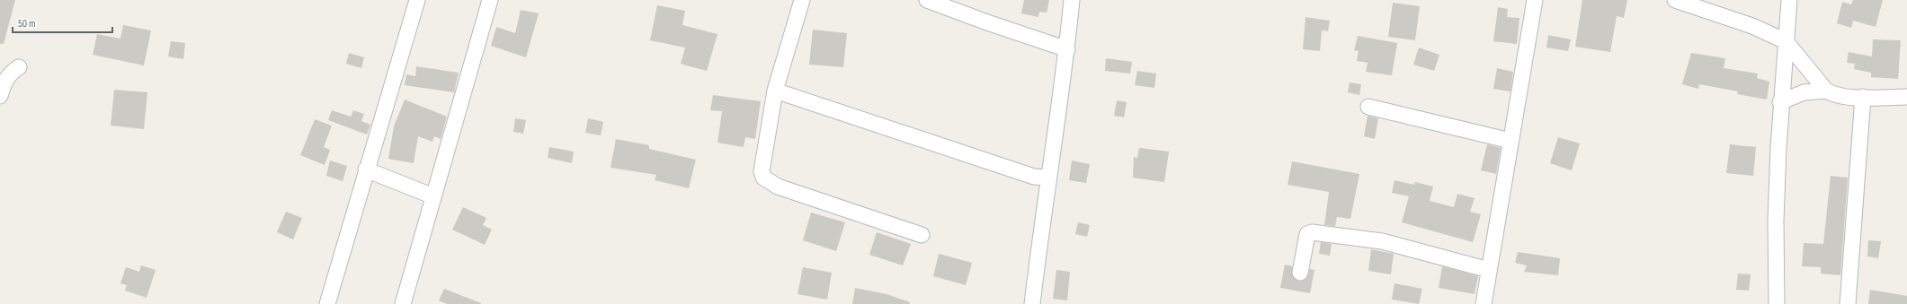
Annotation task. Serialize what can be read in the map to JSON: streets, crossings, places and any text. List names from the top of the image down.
{
  "scale_bar": "50 m"
}
